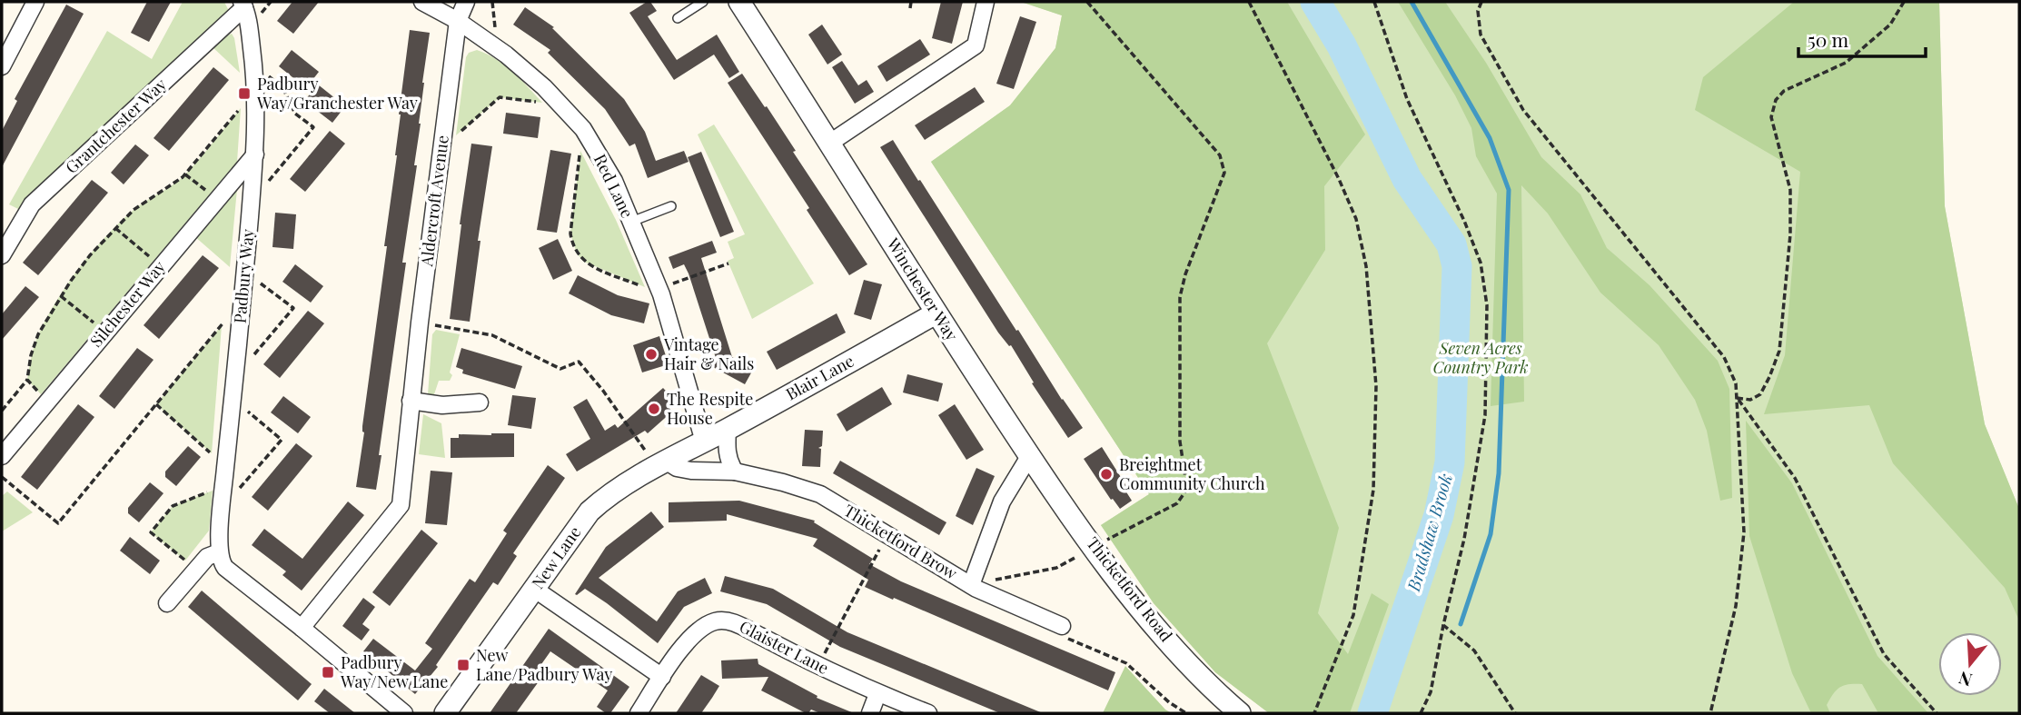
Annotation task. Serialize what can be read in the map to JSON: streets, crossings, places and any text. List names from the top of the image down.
{
  "streets": {
    "street": [
      "Grantchester Way",
      "Red Lane",
      "Aldercroft Avenue",
      "Padbury Way",
      "Winchester Way",
      "Silchester Way",
      "Blair Lane",
      "Thicketford Brow",
      "New Lane",
      "Thicketford Road",
      "Glaister Lane"
    ]
  },
  "crossings": [
    ["Grantchester Way", "Padbury Way"],
    ["Red Lane", "Aldercroft Avenue"],
    ["Red Lane", "Blair Lane"],
    ["Red Lane", "New Lane"],
    ["Padbury Way", "Silchester Way"],
    ["Winchester Way", "Blair Lane"],
    ["Winchester Way", "Thicketford Road"],
    ["Blair Lane", "New Lane"],
    ["Thicketford Brow", "New Lane"]
  ],
  "water": ["Bradshaw Brook"],
  "parks": ["Seven Acres Country Park"],
  "places": {
    "transit": ["Padbury Way/Granchester Way", "New Lane/Padbury Way", "Padbury Way/New Lane"],
    "other": ["Vintage Hair & Nails", "The Respite House", "Breightmet Community Church"]
  },
  "scale_bar": "50 m",
  "north": "bottom"
}
